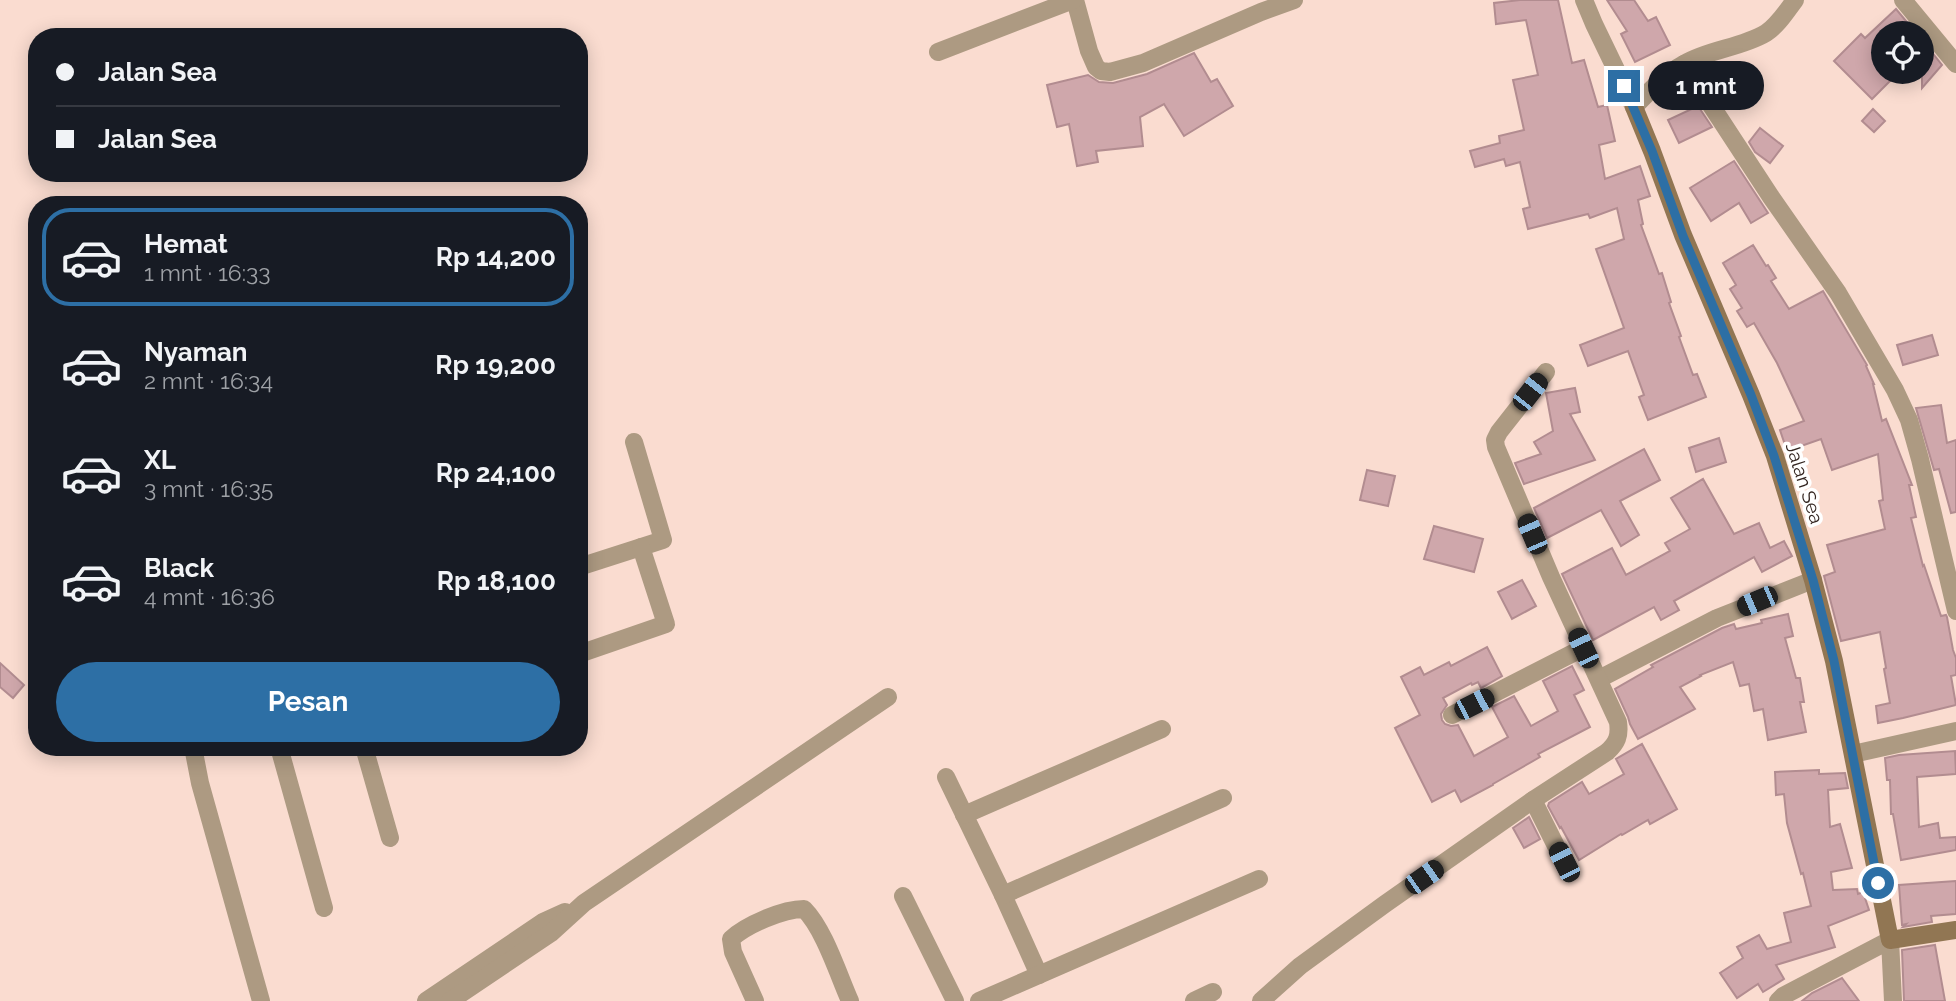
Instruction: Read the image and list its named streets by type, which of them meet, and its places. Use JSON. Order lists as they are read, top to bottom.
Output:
{
  "streets": {
    "street": ["Jalan Sea"]
  },
  "page": {
    "banner": ["Jalan Sea", "Jalan Sea"],
    "bubble": "1 mnt",
    "list": [
      {
        "name": "Hemat",
        "note": "1 mnt · 16:33",
        "value": "Rp 14,200"
      },
      {
        "name": "Nyaman",
        "note": "2 mnt · 16:34",
        "value": "Rp 19,200"
      },
      {
        "name": "XL",
        "note": "3 mnt · 16:35",
        "value": "Rp 24,100"
      },
      {
        "name": "Black",
        "note": "4 mnt · 16:36",
        "value": "Rp 18,100"
      }
    ],
    "buttons": "Pesan"
  }
}
